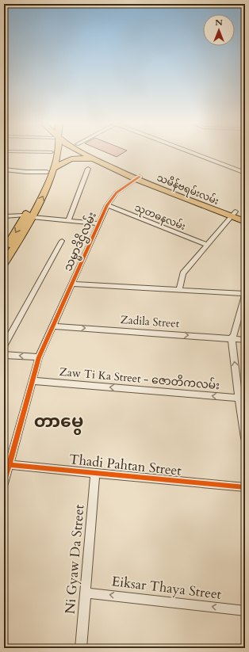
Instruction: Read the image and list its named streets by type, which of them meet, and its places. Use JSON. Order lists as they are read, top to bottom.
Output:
{
  "streets": {
    "street": [
      "သုတဓနလမ်း",
      "သမ္မာဒိဌိလမ်း",
      "Zadila Street",
      "Zaw Ti Ka Street - ဇောတိကလမ်း",
      "Thadi Pahtan Street",
      "Ni Gyaw Da Street",
      "Eiksar Thaya Street"
    ]
  },
  "crossings": [
    ["သုတဓနလမ်း", "သမ္မာဒိဌိလမ်း"],
    ["သမ္မာဒိဌိလမ်း", "Zadila Street"],
    ["သမ္မာဒိဌိလမ်း", "Zaw Ti Ka Street - ဇောတိကလမ်း"],
    ["သမ္မာဒိဌိလမ်း", "Thadi Pahtan Street"],
    ["Thadi Pahtan Street", "Ni Gyaw Da Street"],
    ["Ni Gyaw Da Street", "Eiksar Thaya Street"]
  ],
  "one_way": ["Zaw Ti Ka Street - ဇောတိကလမ်း", "Eiksar Thaya Street"],
  "districts": ["တာမွေ"],
  "north": "top"
}
